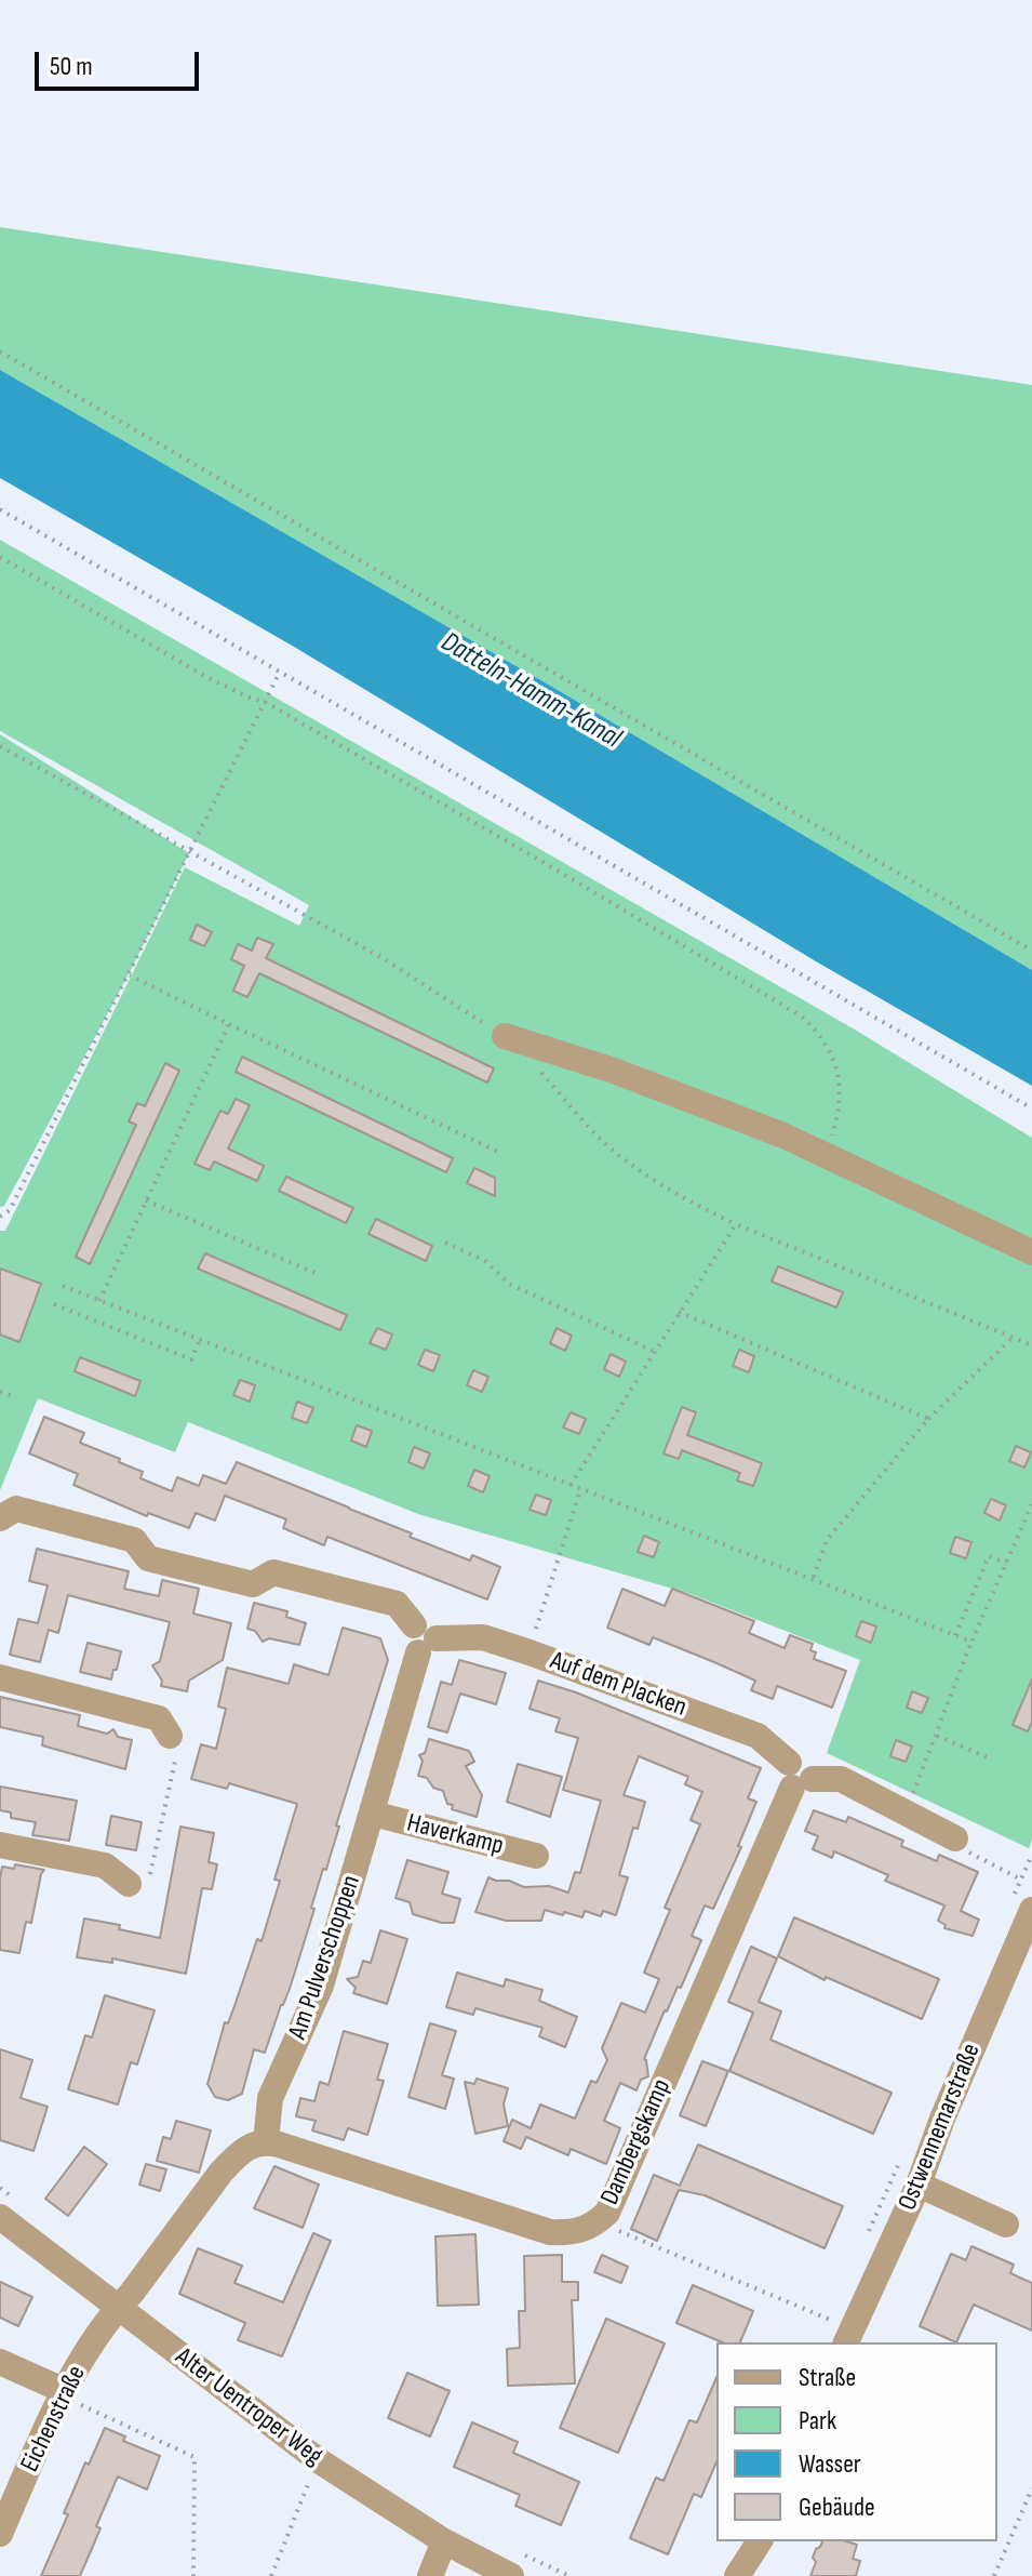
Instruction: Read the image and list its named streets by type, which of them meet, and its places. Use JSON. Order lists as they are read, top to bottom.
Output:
{
  "streets": {
    "street": [
      "Auf dem Placken",
      "Haverkamp",
      "Am Pulverschoppen",
      "Ostwennemarstraße",
      "Dambergskamp",
      "Alter Uentroper Weg",
      "Eichenstraße"
    ]
  },
  "crossings": [
    ["Auf dem Placken", "Am Pulverschoppen"],
    ["Auf dem Placken", "Dambergskamp"],
    ["Haverkamp", "Am Pulverschoppen"],
    ["Am Pulverschoppen", "Dambergskamp"],
    ["Alter Uentroper Weg", "Eichenstraße"]
  ],
  "water": ["Datteln-Hamm-Kanal"],
  "legend": [
    "Straße",
    "Park",
    "Wasser",
    "Gebäude"
  ],
  "scale_bar": "50 m"
}
